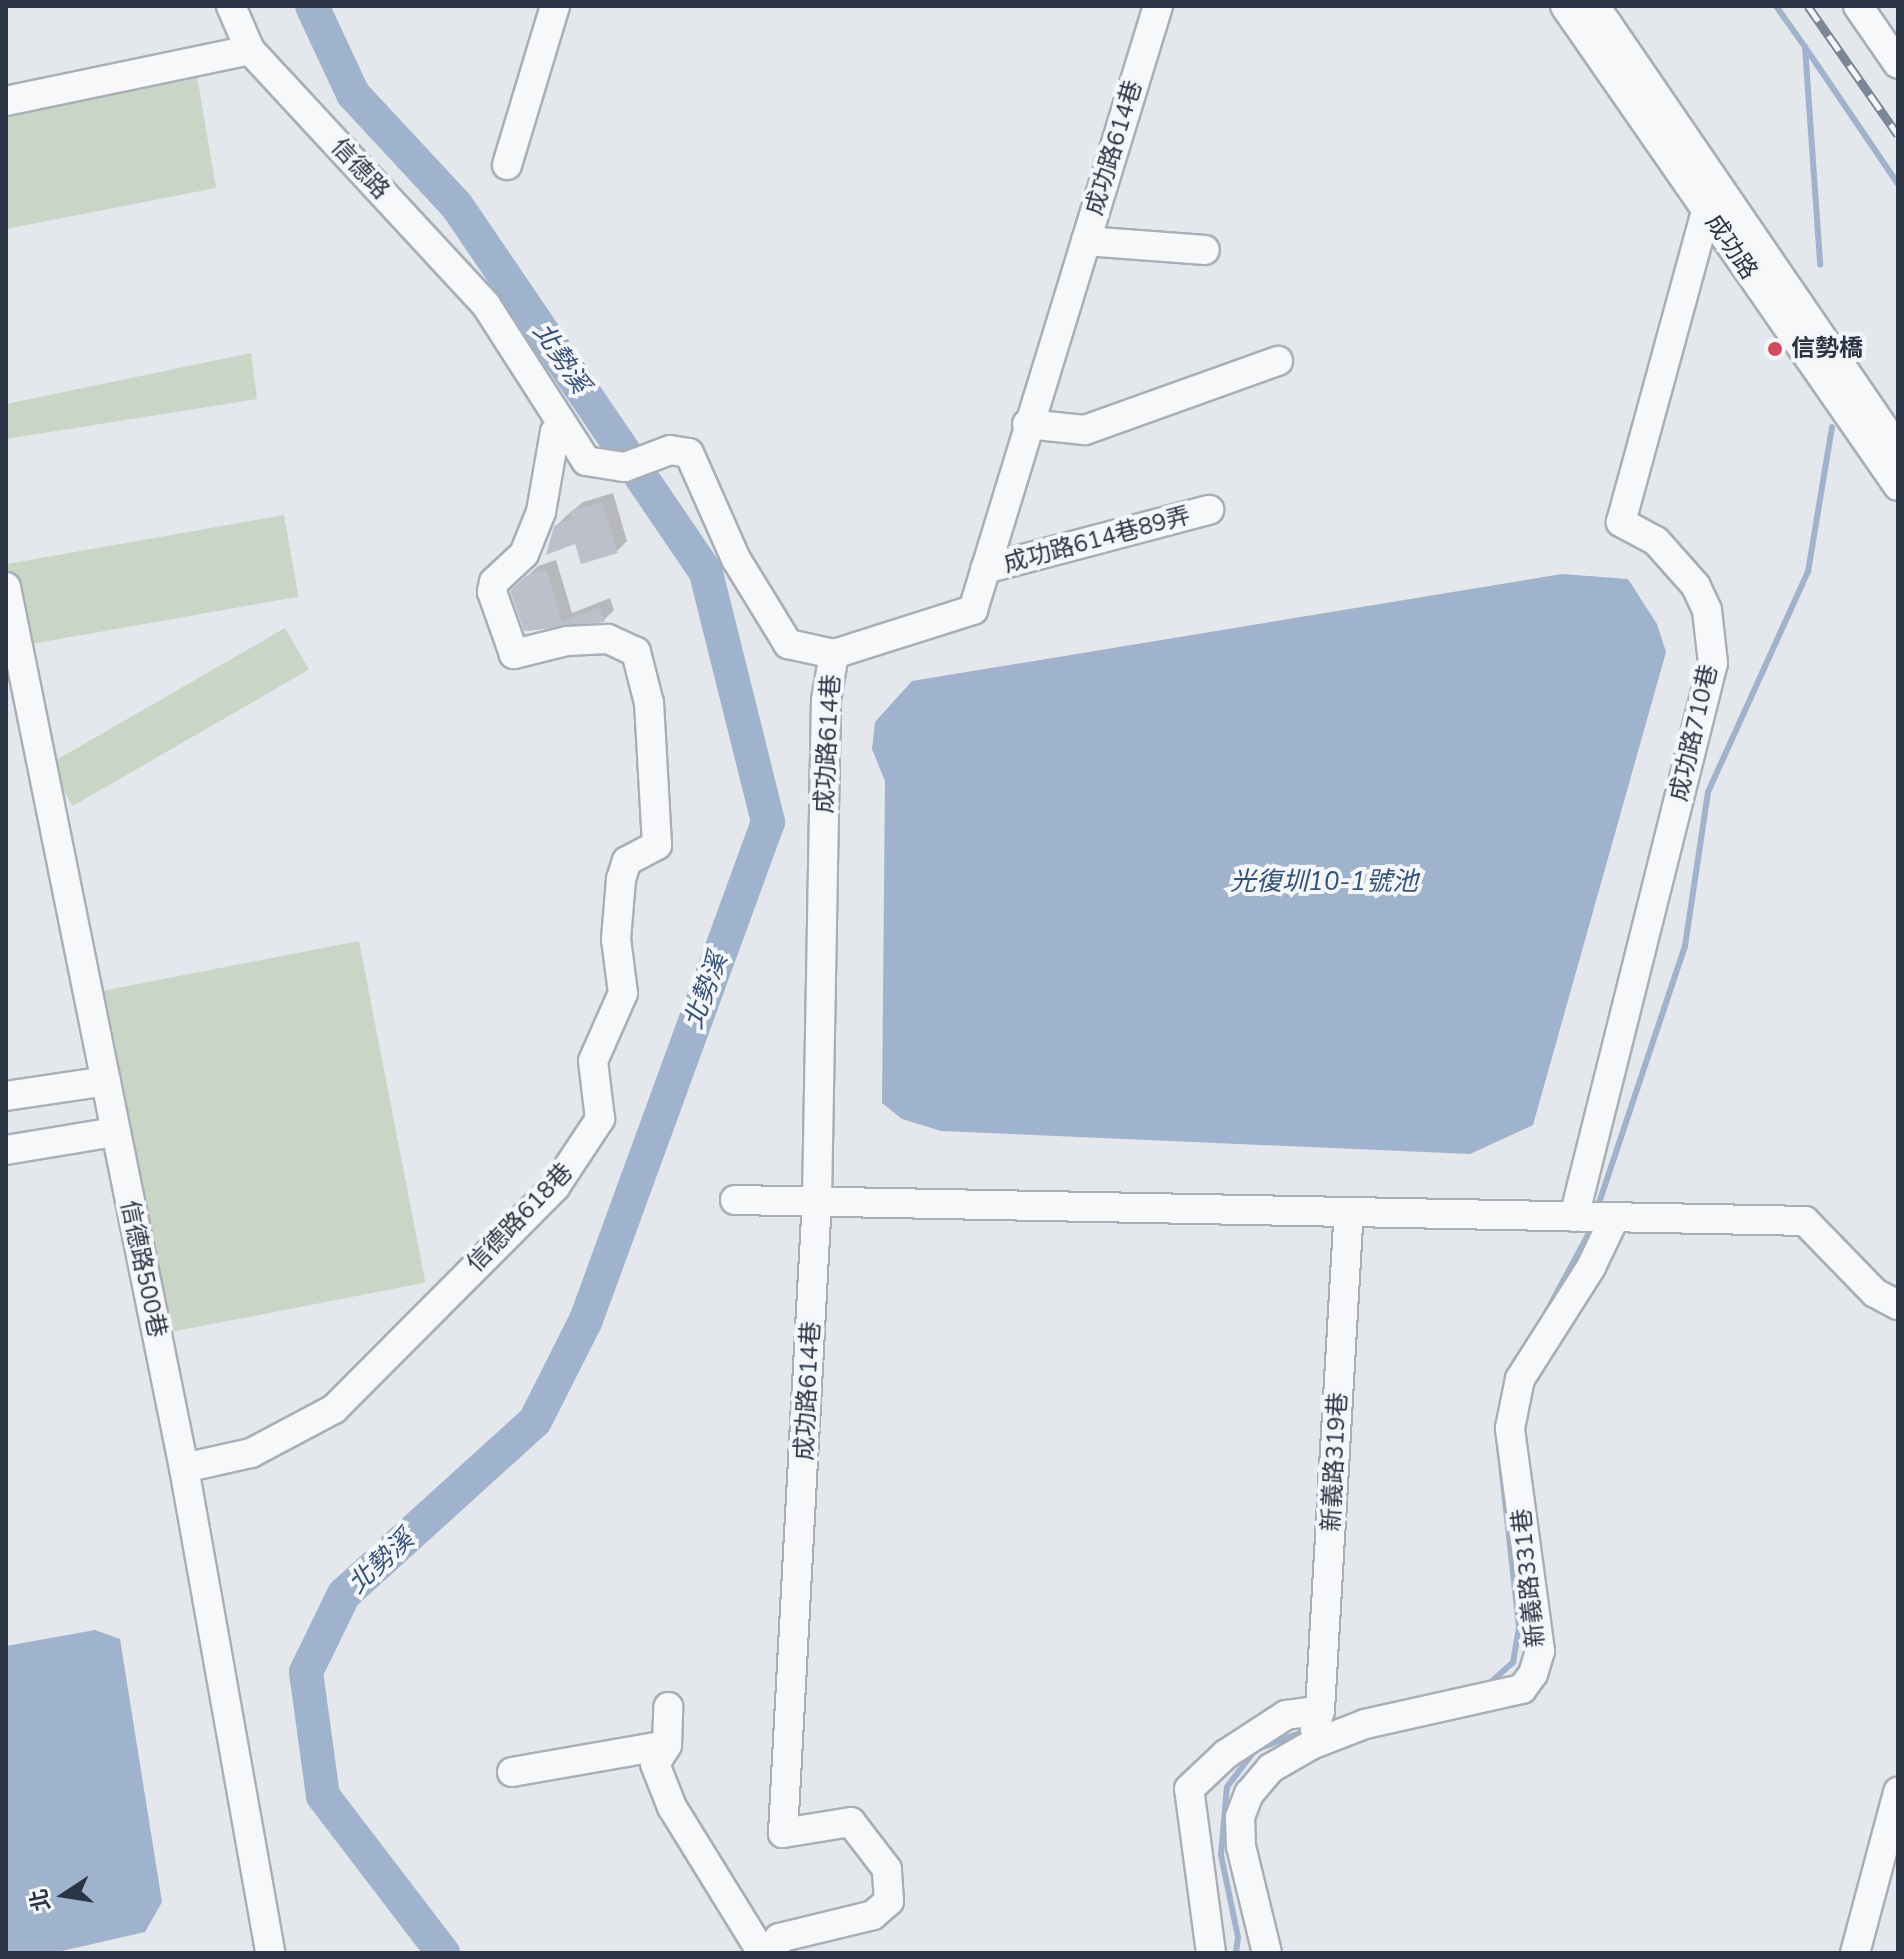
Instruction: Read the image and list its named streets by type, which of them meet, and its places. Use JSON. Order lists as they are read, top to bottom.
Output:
{
  "streets": {
    "street": [
      "成功路614巷",
      "信德路",
      "成功路",
      "成功路614巷89弄",
      "成功路710巷",
      "信德路618巷",
      "信德路500巷",
      "新義路319巷",
      "新義路331巷"
    ]
  },
  "crossings": [
    ["成功路614巷", "信德路"],
    ["成功路614巷", "成功路614巷89弄"],
    ["信德路", "信德路618巷"],
    ["成功路", "成功路710巷"],
    ["信德路618巷", "信德路500巷"],
    ["新義路319巷", "新義路331巷"]
  ],
  "water": ["北勢溪", "光復圳10-1號池"],
  "places": ["信勢橋"],
  "north": "left"
}
